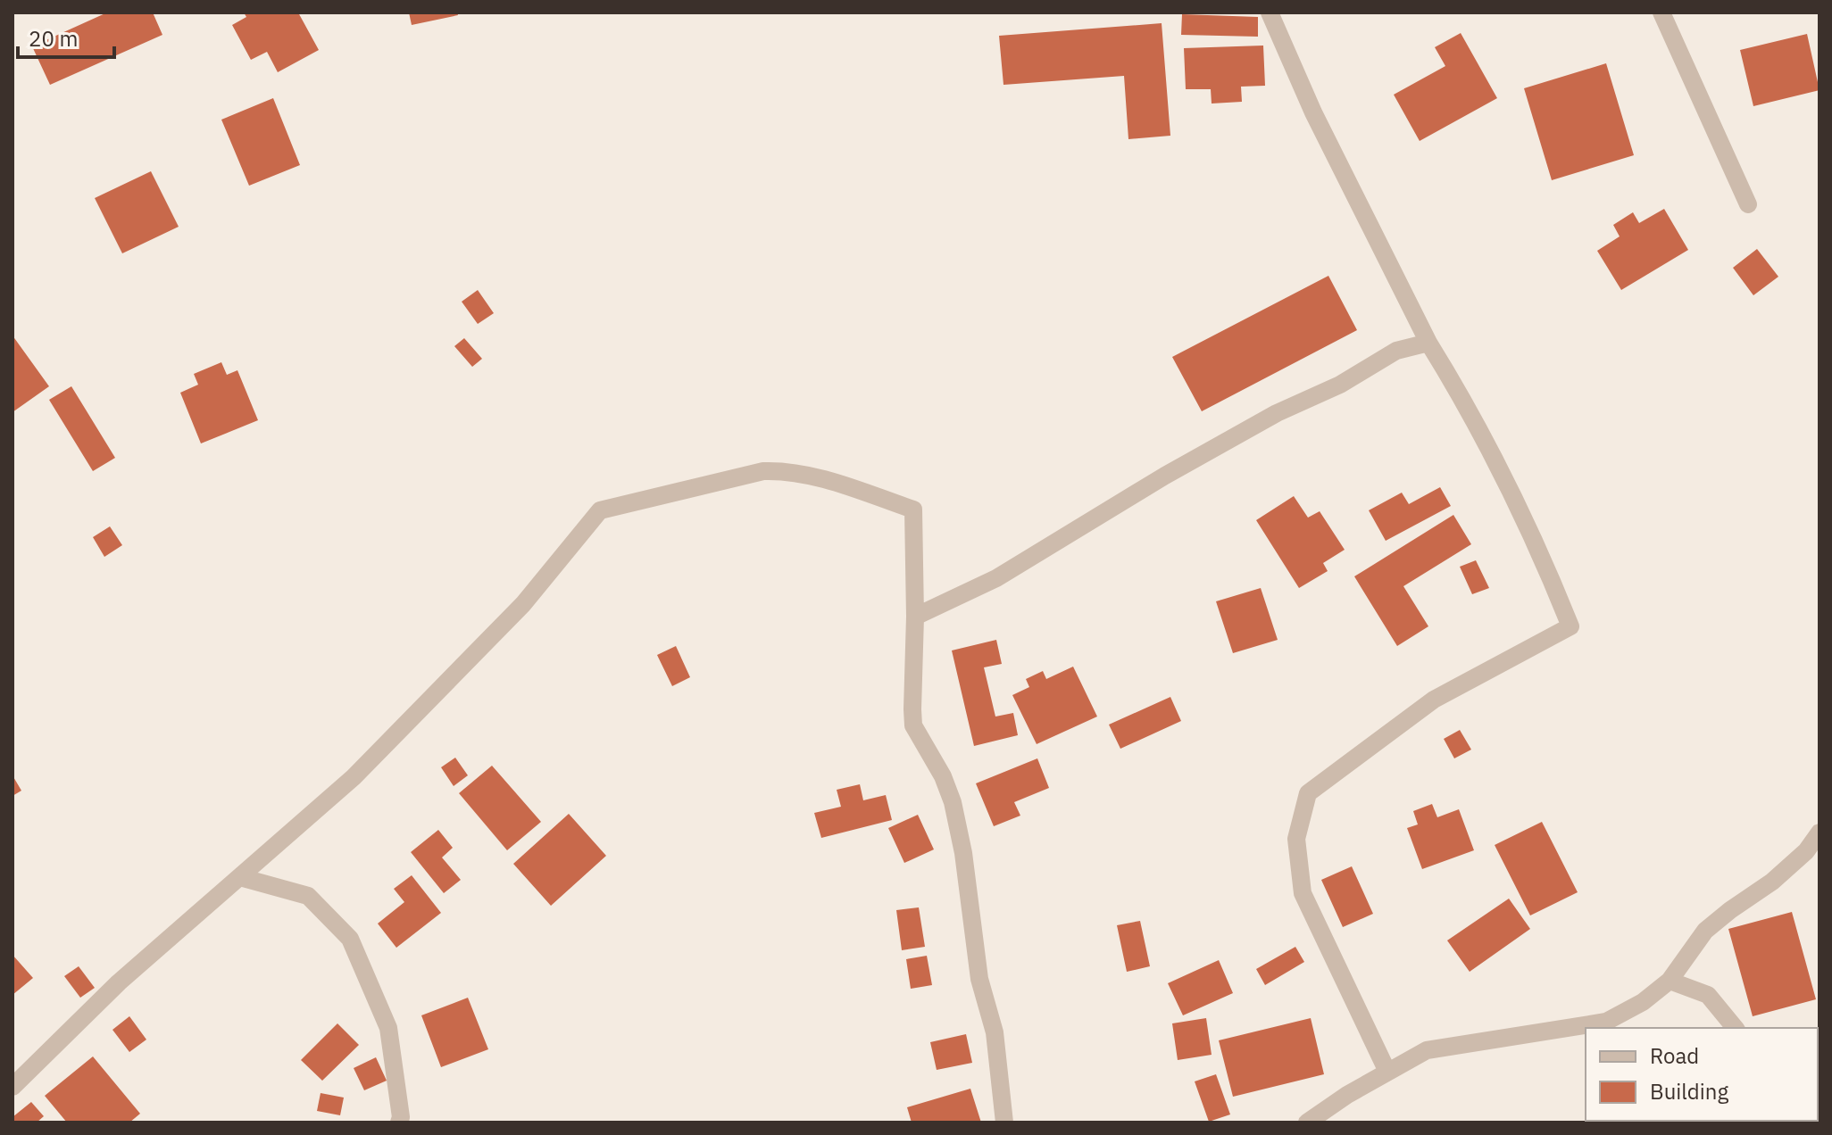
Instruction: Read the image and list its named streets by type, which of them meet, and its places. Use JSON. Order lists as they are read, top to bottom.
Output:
{
  "legend": ["Road", "Building"],
  "scale_bar": "20 m"
}
